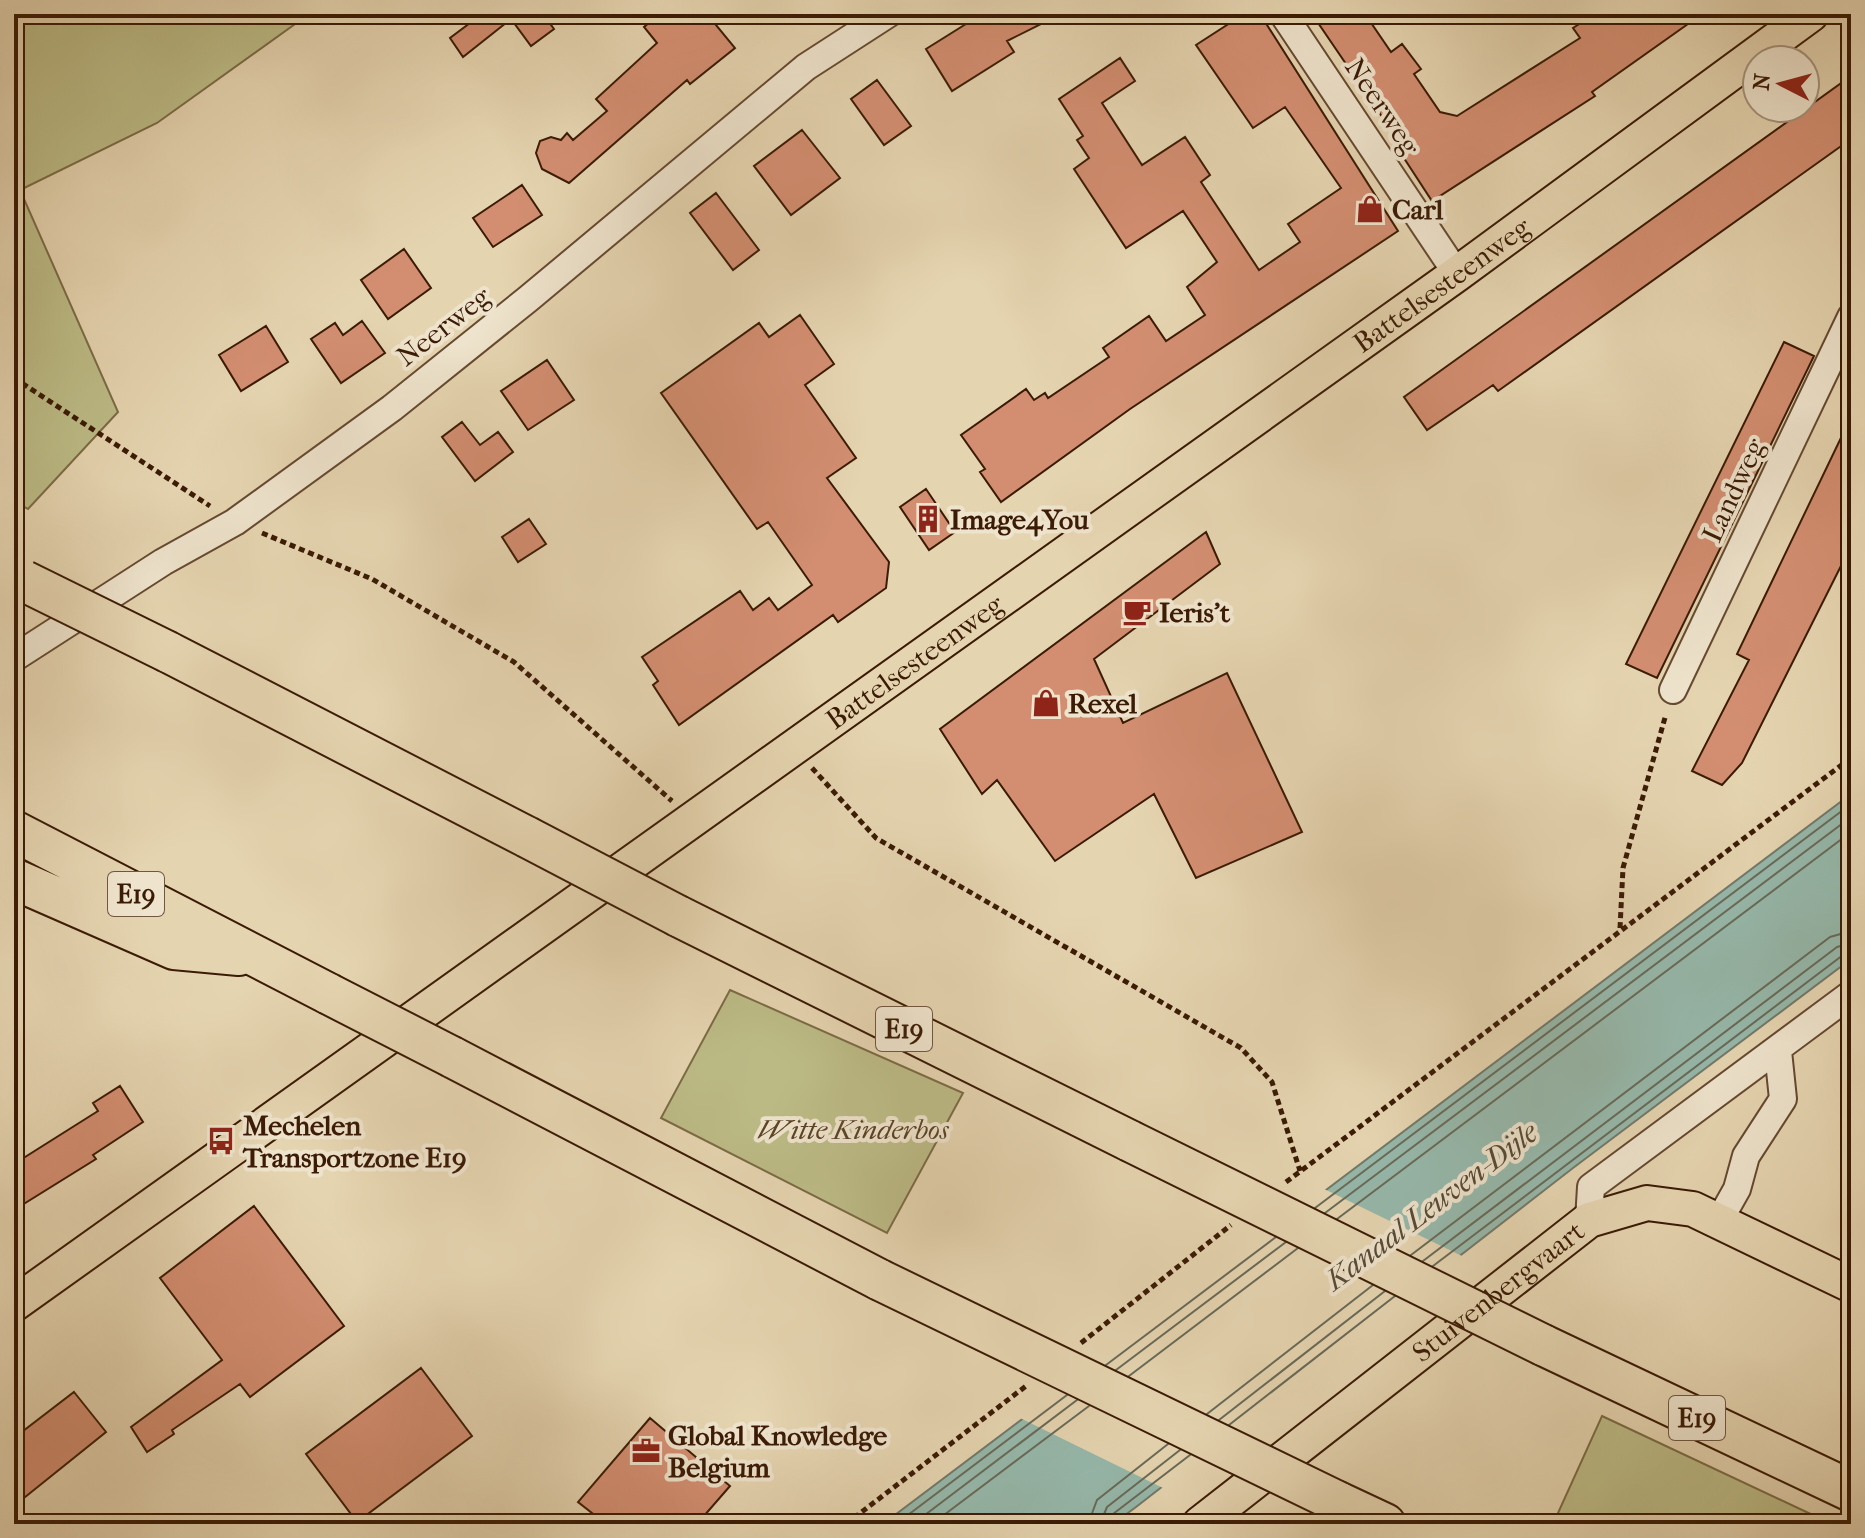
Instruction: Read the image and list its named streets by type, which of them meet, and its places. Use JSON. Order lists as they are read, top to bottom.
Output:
{
  "streets": {
    "highway": ["E19"],
    "main road": ["Battelsesteenweg", "Stuivenbergvaart"],
    "street": ["Neerweg", "Landweg"]
  },
  "crossings": [
    ["Neerweg", "Battelsesteenweg"]
  ],
  "water": ["Kanaal Leuven-Dijle"],
  "parks": ["Witte Kinderbos"],
  "places": {
    "shop": ["Carl", "Rexel"],
    "building": ["Image4You"],
    "cafe": ["Ieris't"],
    "bus stop": ["Mechelen Transportzone E19"],
    "office": ["Global Knowledge Belgium"]
  },
  "north": "left"
}
